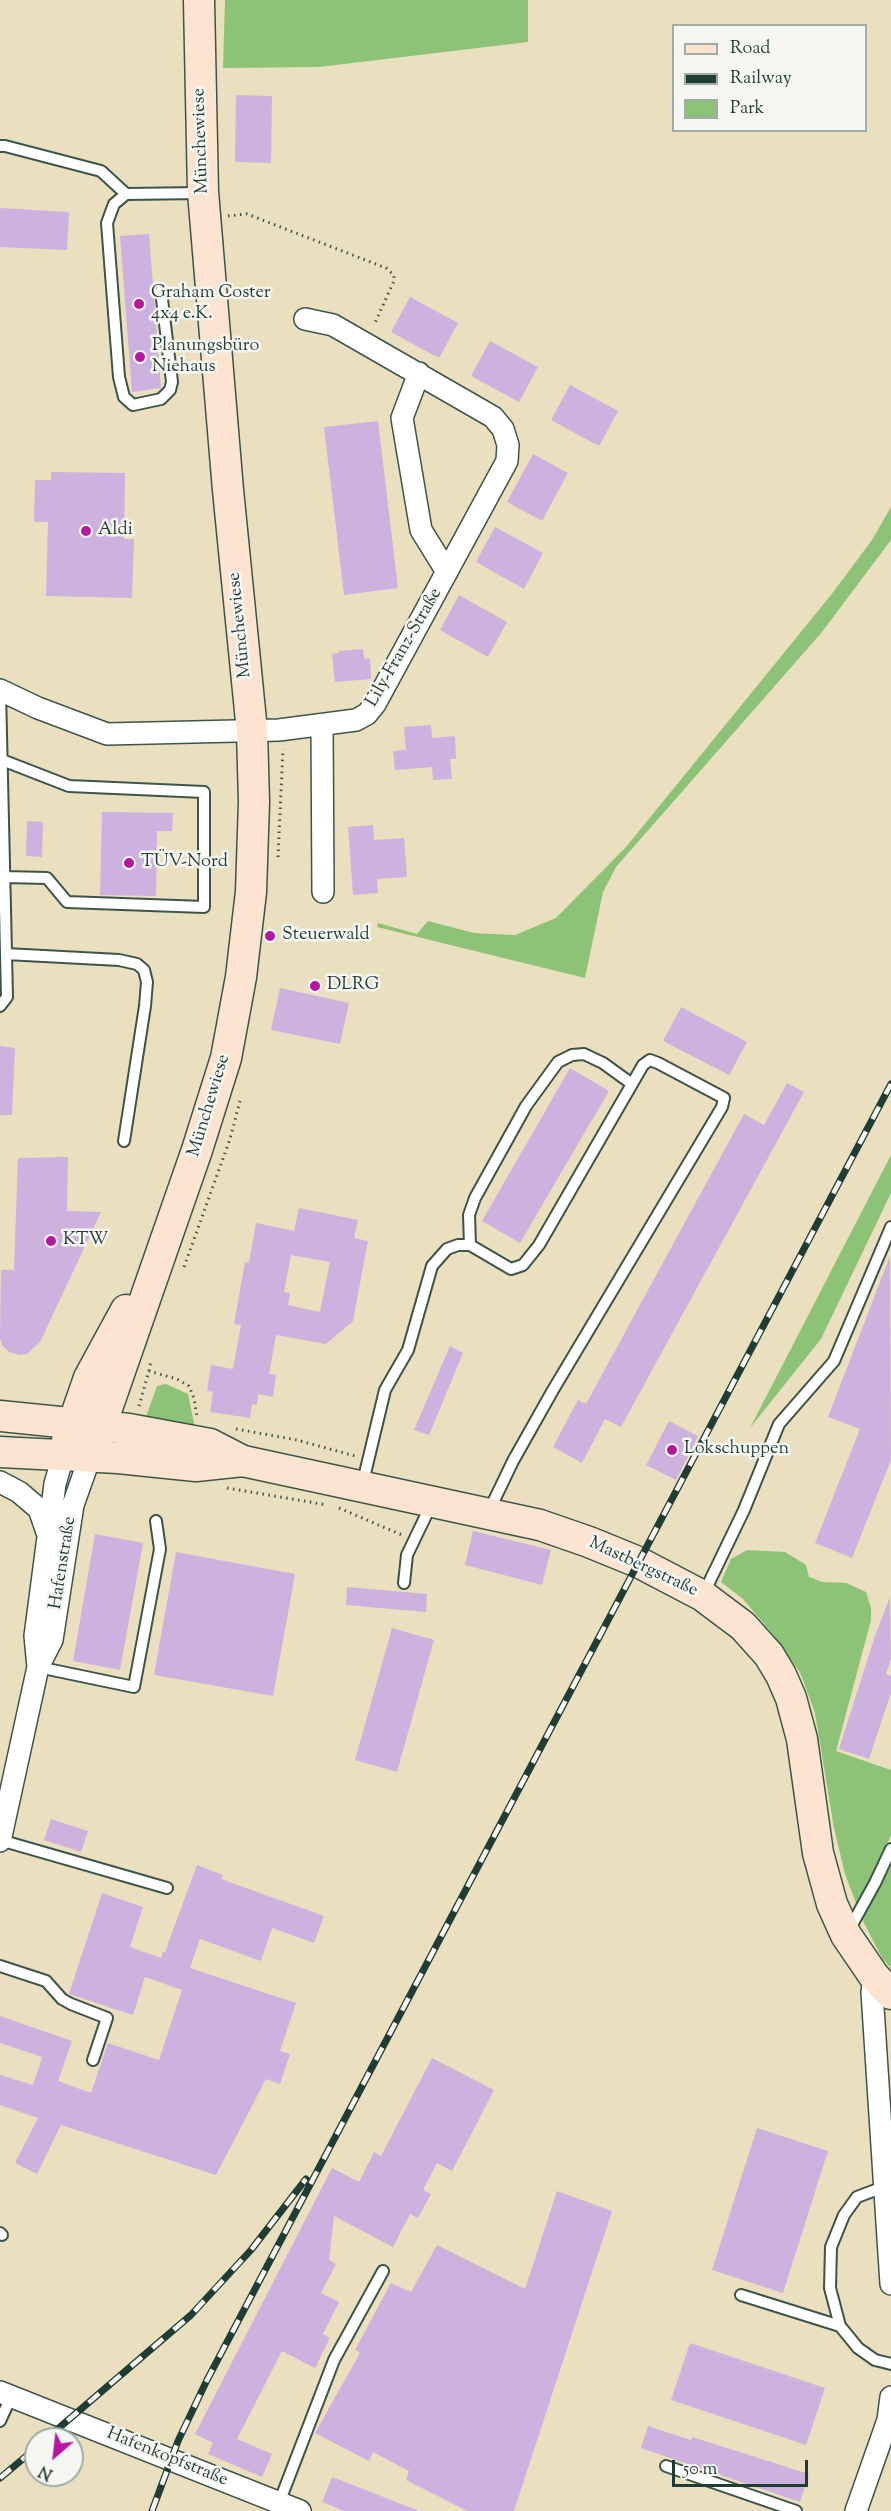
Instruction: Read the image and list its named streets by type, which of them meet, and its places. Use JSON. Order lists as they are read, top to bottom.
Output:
{
  "streets": {
    "main road": ["Münchewiese", "Mastbergstraße"],
    "street": ["Lily-Franz-Straße", "Hafenstraße", "Hafenkopfstraße"]
  },
  "crossings": [
    ["Münchewiese", "Lily-Franz-Straße"],
    ["Münchewiese", "Mastbergstraße"],
    ["Hafenstraße", "Mastbergstraße"]
  ],
  "places": [
    "Graham Coster 4x4 e.K.",
    "Planungsbüro Niehaus",
    "Aldi",
    "TÜV-Nord",
    "Steuerwald",
    "DLRG",
    "KTW",
    "Lokschuppen"
  ],
  "legend": ["Road", "Railway", "Park"],
  "scale_bar": "50 m",
  "north": "bottom left"
}
